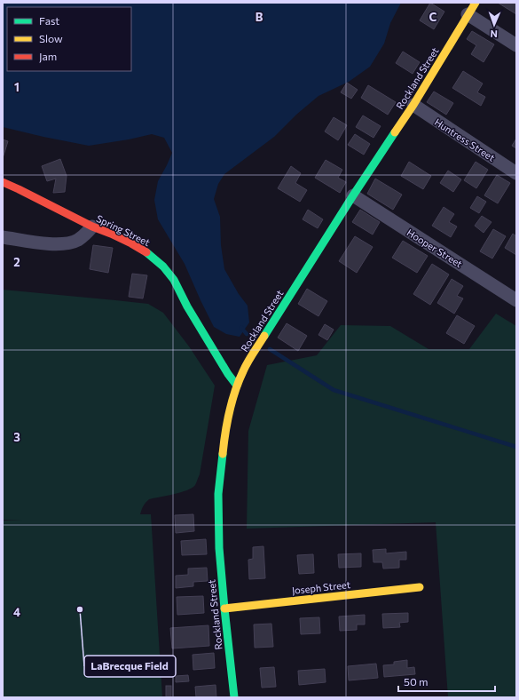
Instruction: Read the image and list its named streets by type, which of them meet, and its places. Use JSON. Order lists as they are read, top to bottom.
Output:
{
  "streets": {
    "street": [
      "Rockland Street",
      "Huntress Street",
      "Spring Street",
      "Hooper Street",
      "Joseph Street"
    ]
  },
  "crossings": [
    ["Rockland Street", "Huntress Street"],
    ["Rockland Street", "Spring Street"],
    ["Rockland Street", "Hooper Street"],
    ["Rockland Street", "Joseph Street"]
  ],
  "places": ["LaBrecque Field"],
  "legend": ["Fast", "Slow", "Jam"],
  "scale_bar": "50 m",
  "north": "bottom",
  "grid": {
    "columns": ["B", "C"],
    "rows": [
      "1",
      "2",
      "3",
      "4"
    ]
  }
}
